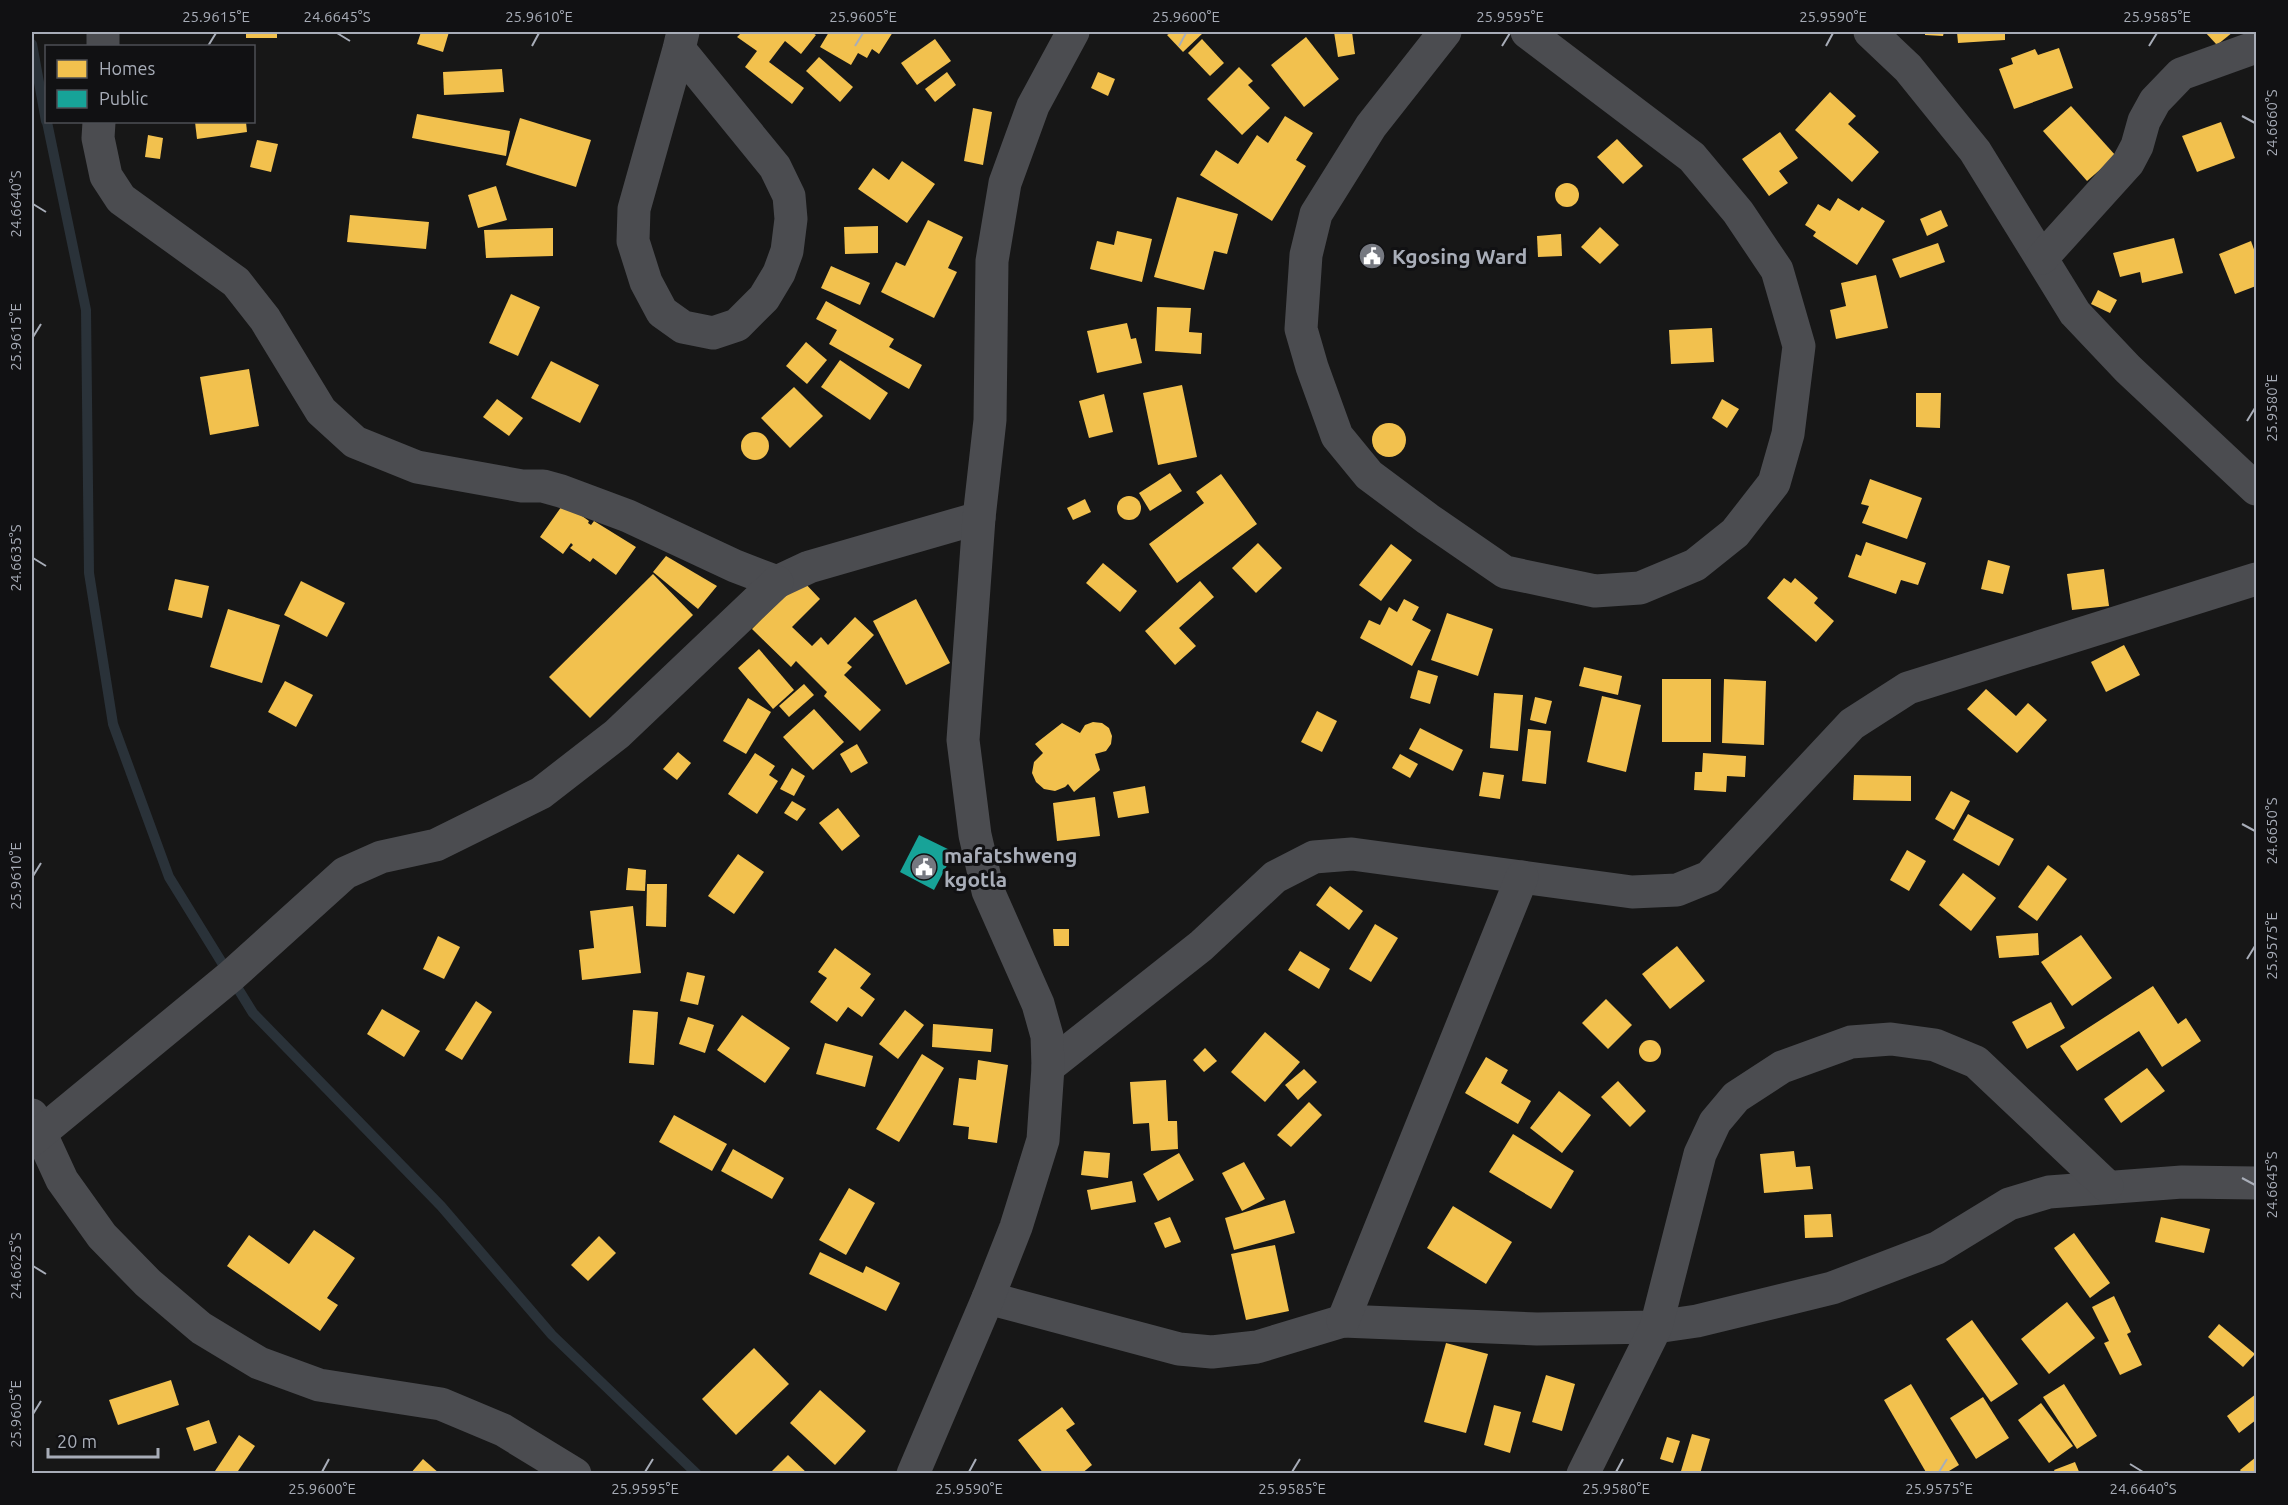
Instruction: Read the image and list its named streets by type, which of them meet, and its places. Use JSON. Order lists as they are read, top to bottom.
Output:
{
  "places": {
    "public building": ["Kgosing Ward", "mafatshweng kgotla"]
  },
  "legend": ["Homes", "Public"],
  "scale_bar": "20 m",
  "coordinates": [
    "25.9615°E",
    "24.6645°S",
    "25.9610°E",
    "25.9605°E",
    "25.9600°E",
    "25.9595°E",
    "25.9590°E",
    "25.9585°E",
    "24.6660°S",
    "24.6640°S",
    "25.9580°E",
    "24.6635°S",
    "24.6650°S",
    "25.9575°E",
    "24.6625°S"
  ]
}
